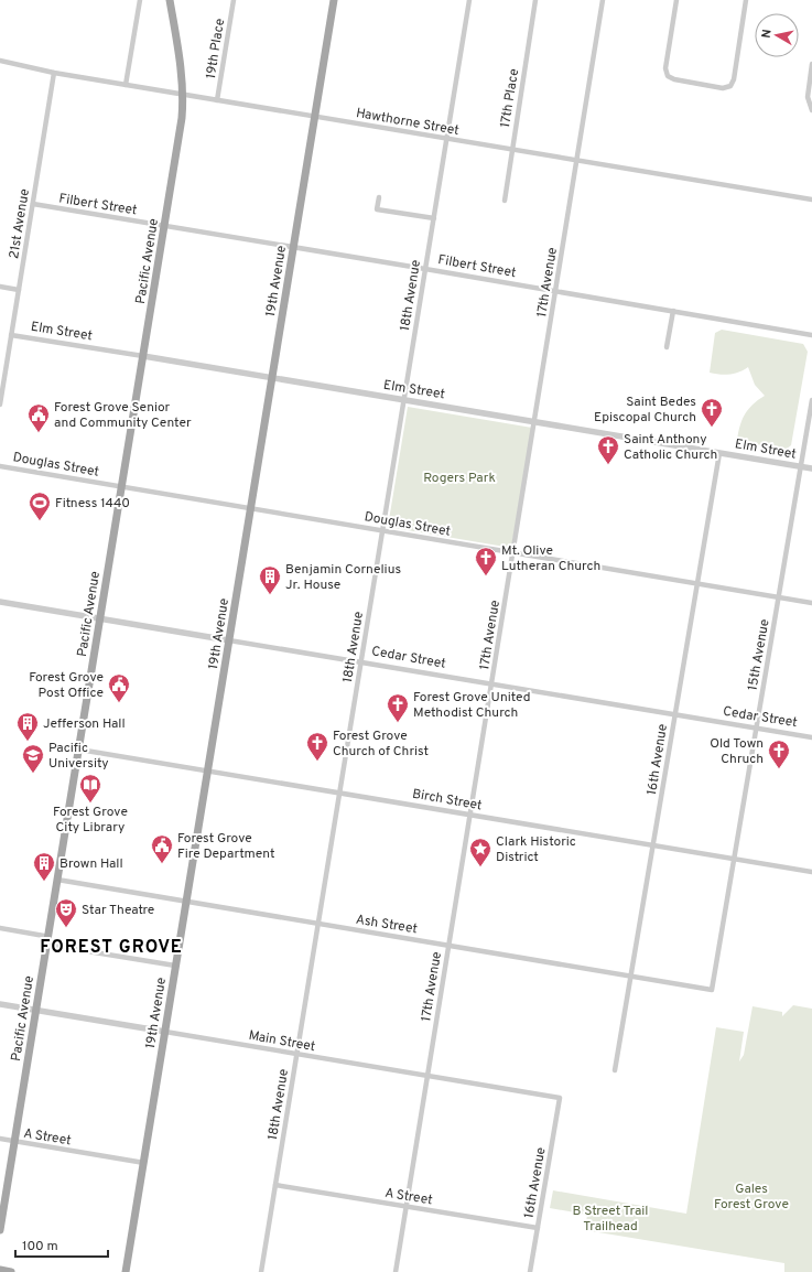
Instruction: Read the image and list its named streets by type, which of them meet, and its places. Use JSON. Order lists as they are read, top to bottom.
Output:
{
  "streets": {
    "main road": ["Pacific Avenue", "19th Avenue"],
    "street": [
      "19th Place",
      "17th Place",
      "Hawthorne Street",
      "Filbert Street",
      "21st Avenue",
      "17th Avenue",
      "18th Avenue",
      "Elm Street",
      "Douglas Street",
      "15th Avenue",
      "Cedar Street",
      "16th Avenue",
      "Birch Street",
      "Ash Street",
      "Main Street",
      "A Street"
    ]
  },
  "crossings": [
    ["19th Place", "Hawthorne Street"],
    ["17th Place", "Hawthorne Street"],
    ["Hawthorne Street", "21st Avenue"],
    ["Hawthorne Street", "Pacific Avenue"],
    ["Hawthorne Street", "19th Avenue"],
    ["Hawthorne Street", "17th Avenue"],
    ["Hawthorne Street", "18th Avenue"],
    ["Filbert Street", "21st Avenue"],
    ["Filbert Street", "Pacific Avenue"],
    ["Filbert Street", "19th Avenue"],
    ["Filbert Street", "17th Avenue"],
    ["Filbert Street", "18th Avenue"],
    ["21st Avenue", "Elm Street"],
    ["Pacific Avenue", "Elm Street"],
    ["Pacific Avenue", "Douglas Street"],
    ["Pacific Avenue", "Cedar Street"],
    ["Pacific Avenue", "Birch Street"],
    ["Pacific Avenue", "Ash Street"],
    ["Pacific Avenue", "Main Street"],
    ["Pacific Avenue", "A Street"],
    ["19th Avenue", "Elm Street"],
    ["19th Avenue", "Douglas Street"],
    ["19th Avenue", "Cedar Street"],
    ["19th Avenue", "Birch Street"],
    ["19th Avenue", "Ash Street"],
    ["19th Avenue", "Main Street"],
    ["19th Avenue", "A Street"],
    ["17th Avenue", "Elm Street"],
    ["17th Avenue", "Douglas Street"],
    ["17th Avenue", "Cedar Street"],
    ["17th Avenue", "Birch Street"],
    ["17th Avenue", "Ash Street"],
    ["17th Avenue", "Main Street"],
    ["17th Avenue", "A Street"],
    ["18th Avenue", "Elm Street"],
    ["18th Avenue", "Douglas Street"],
    ["18th Avenue", "Cedar Street"],
    ["18th Avenue", "Birch Street"],
    ["18th Avenue", "Ash Street"],
    ["18th Avenue", "Main Street"],
    ["18th Avenue", "A Street"],
    ["Elm Street", "15th Avenue"],
    ["Elm Street", "16th Avenue"],
    ["Douglas Street", "15th Avenue"],
    ["Douglas Street", "16th Avenue"],
    ["15th Avenue", "Cedar Street"],
    ["15th Avenue", "Birch Street"],
    ["15th Avenue", "Ash Street"],
    ["Cedar Street", "16th Avenue"],
    ["16th Avenue", "Birch Street"],
    ["16th Avenue", "Ash Street"],
    ["16th Avenue", "Main Street"],
    ["16th Avenue", "A Street"]
  ],
  "districts": ["FOREST GROVE"],
  "parks": ["Rogers Park", "Gales Forest Grove", "B Street Trail Trailhead"],
  "places": {
    "church": [
      "Saint Bedes Episcopal Church",
      "Saint Anthony Catholic Church",
      "Mt. Olive Lutheran Church",
      "Forest Grove United Methodist Church",
      "Forest Grove Church of Christ",
      "Old Town Chruch"
    ],
    "public building": ["Forest Grove Senior and Community Center", "Forest Grove Post Office", "Forest Grove Fire Department"],
    "sports": ["Fitness 1440"],
    "building": ["Benjamin Cornelius Jr. House", "Jefferson Hall", "Brown Hall"],
    "school or university": ["Pacific University"],
    "library": ["Forest Grove City Library"],
    "place": ["Clark Historic District"],
    "theatre": ["Star Theatre"]
  },
  "scale_bar": "100 m",
  "north": "left"
}
